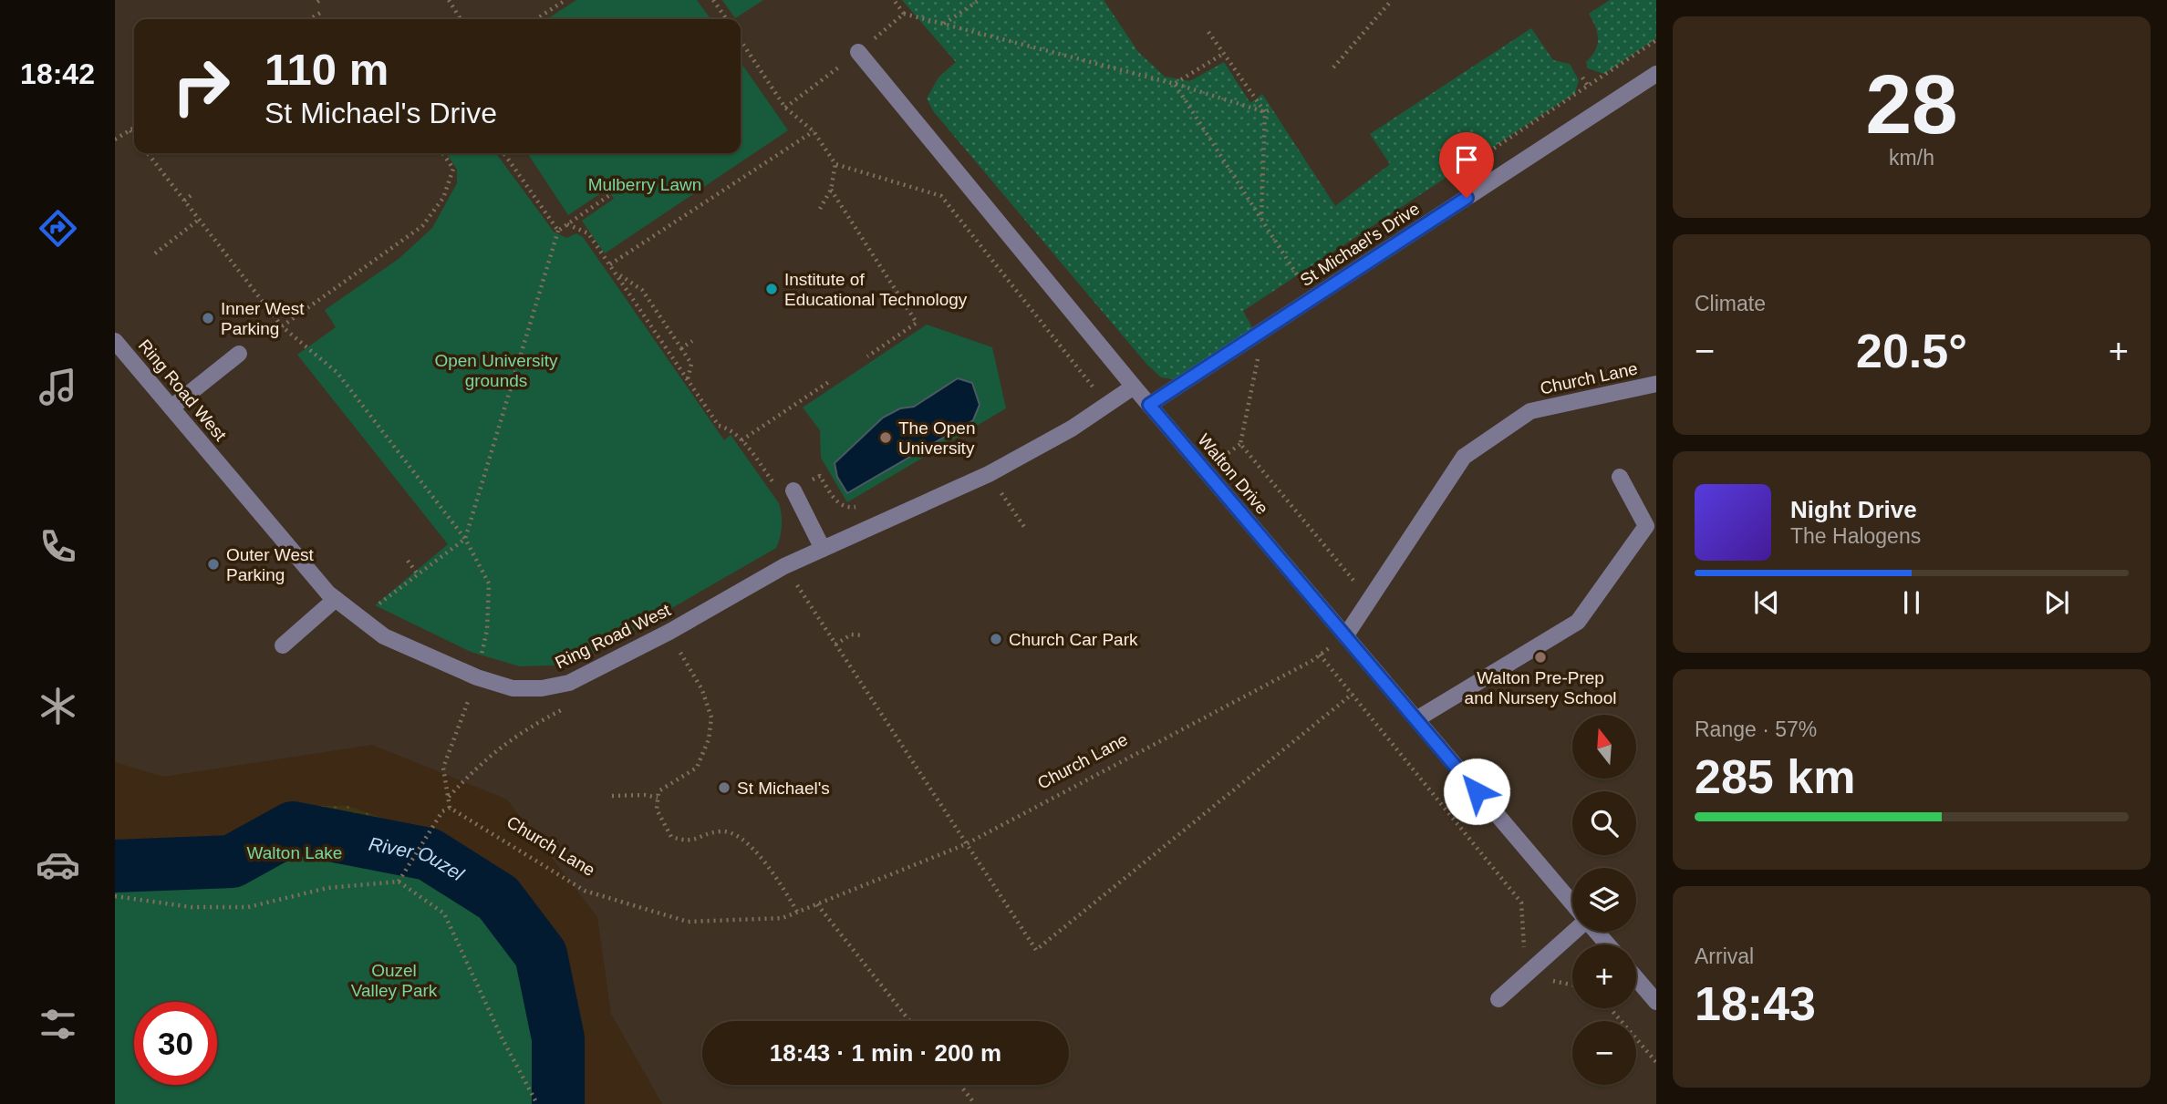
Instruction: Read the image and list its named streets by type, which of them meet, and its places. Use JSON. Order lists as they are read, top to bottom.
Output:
{
  "streets": {
    "street": [
      "St Michael's Drive",
      "Church Lane",
      "Ring Road West",
      "Walton Drive"
    ]
  },
  "crossings": [
    ["St Michael's Drive", "Walton Drive"],
    ["Church Lane", "Walton Drive"],
    ["Ring Road West", "Walton Drive"]
  ],
  "water": ["River Ouzel"],
  "parks": [
    "Mulberry Lawn",
    "Open University grounds",
    "Walton Lake",
    "Ouzel Valley Park"
  ],
  "places": [
    "Institute of Educational Technology",
    "Inner West Parking",
    "The Open University",
    "Outer West Parking",
    "Church Car Park",
    "Walton Pre-Prep and Nursery School",
    "St Michael's"
  ],
  "north": "top",
  "page": {
    "tabs": "18:42",
    "tile": [
      ["28", "km/h"],
      "Climate",
      ["Range · 57%", "285 km"],
      ["Arrival", "18:43"]
    ],
    "turn": ["110 m", "St Michael's Drive"],
    "heat": ["−", "20.5°", "+"],
    "song": ["Night Drive", "The Halogens"],
    "map_buttons": ["+", "−"],
    "limit": "30",
    "trip": "18:43 · 1 min · 200 m"
  }
}
